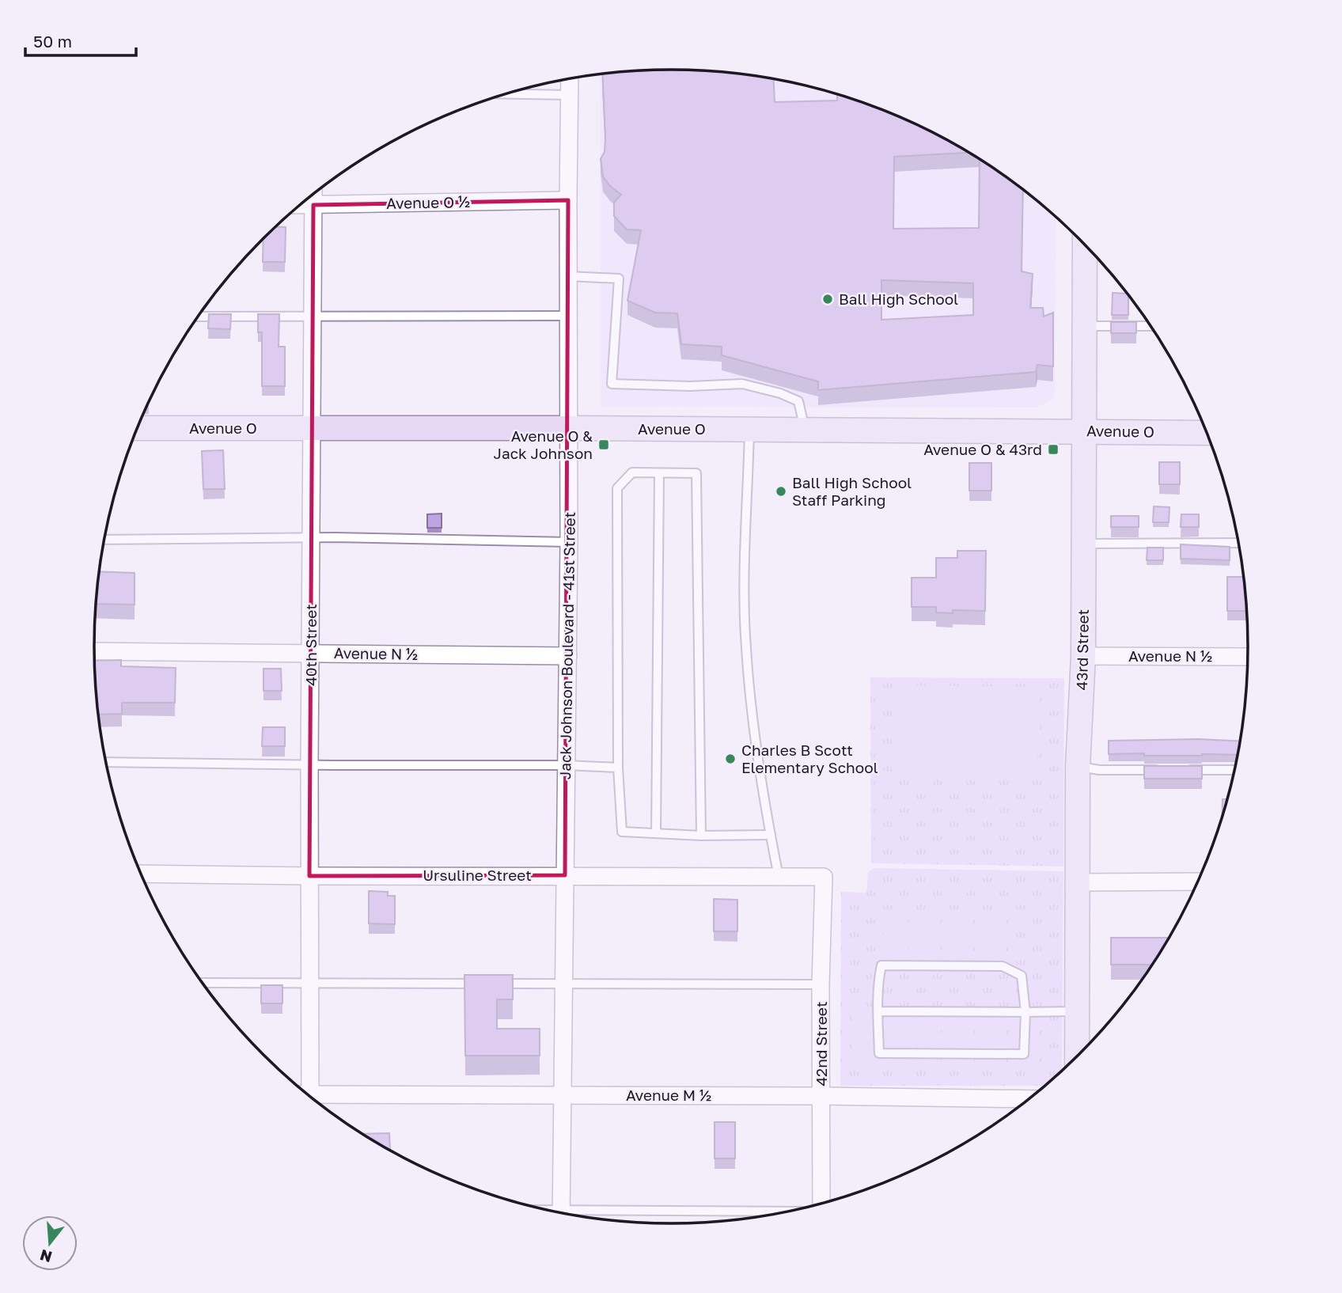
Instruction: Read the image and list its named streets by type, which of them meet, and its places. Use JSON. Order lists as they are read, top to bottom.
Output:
{
  "streets": {
    "main road": ["Avenue O", "43rd Street"],
    "street": [
      "Avenue O ½",
      "40th Street",
      "Jack Johnson Boulevard - 41st Street",
      "Avenue N ½",
      "Ursuline Street",
      "42nd Street",
      "Avenue M ½"
    ]
  },
  "crossings": [
    ["Avenue O ½", "40th Street"],
    ["Avenue O ½", "Jack Johnson Boulevard - 41st Street"],
    ["Avenue O", "40th Street"],
    ["Avenue O", "Jack Johnson Boulevard - 41st Street"],
    ["Avenue O", "43rd Street"],
    ["40th Street", "Avenue N ½"],
    ["40th Street", "Ursuline Street"],
    ["Jack Johnson Boulevard - 41st Street", "Avenue N ½"],
    ["Jack Johnson Boulevard - 41st Street", "Ursuline Street"],
    ["Jack Johnson Boulevard - 41st Street", "Avenue M ½"],
    ["43rd Street", "Avenue N ½"],
    ["Ursuline Street", "42nd Street"],
    ["42nd Street", "Avenue M ½"]
  ],
  "places": {
    "other": ["Ball High School", "Ball High School Staff Parking", "Charles B Scott Elementary School"],
    "transit": ["Avenue O & Jack Johnson", "Avenue O & 43rd"]
  },
  "scale_bar": "50 m",
  "north": "bottom"
}
